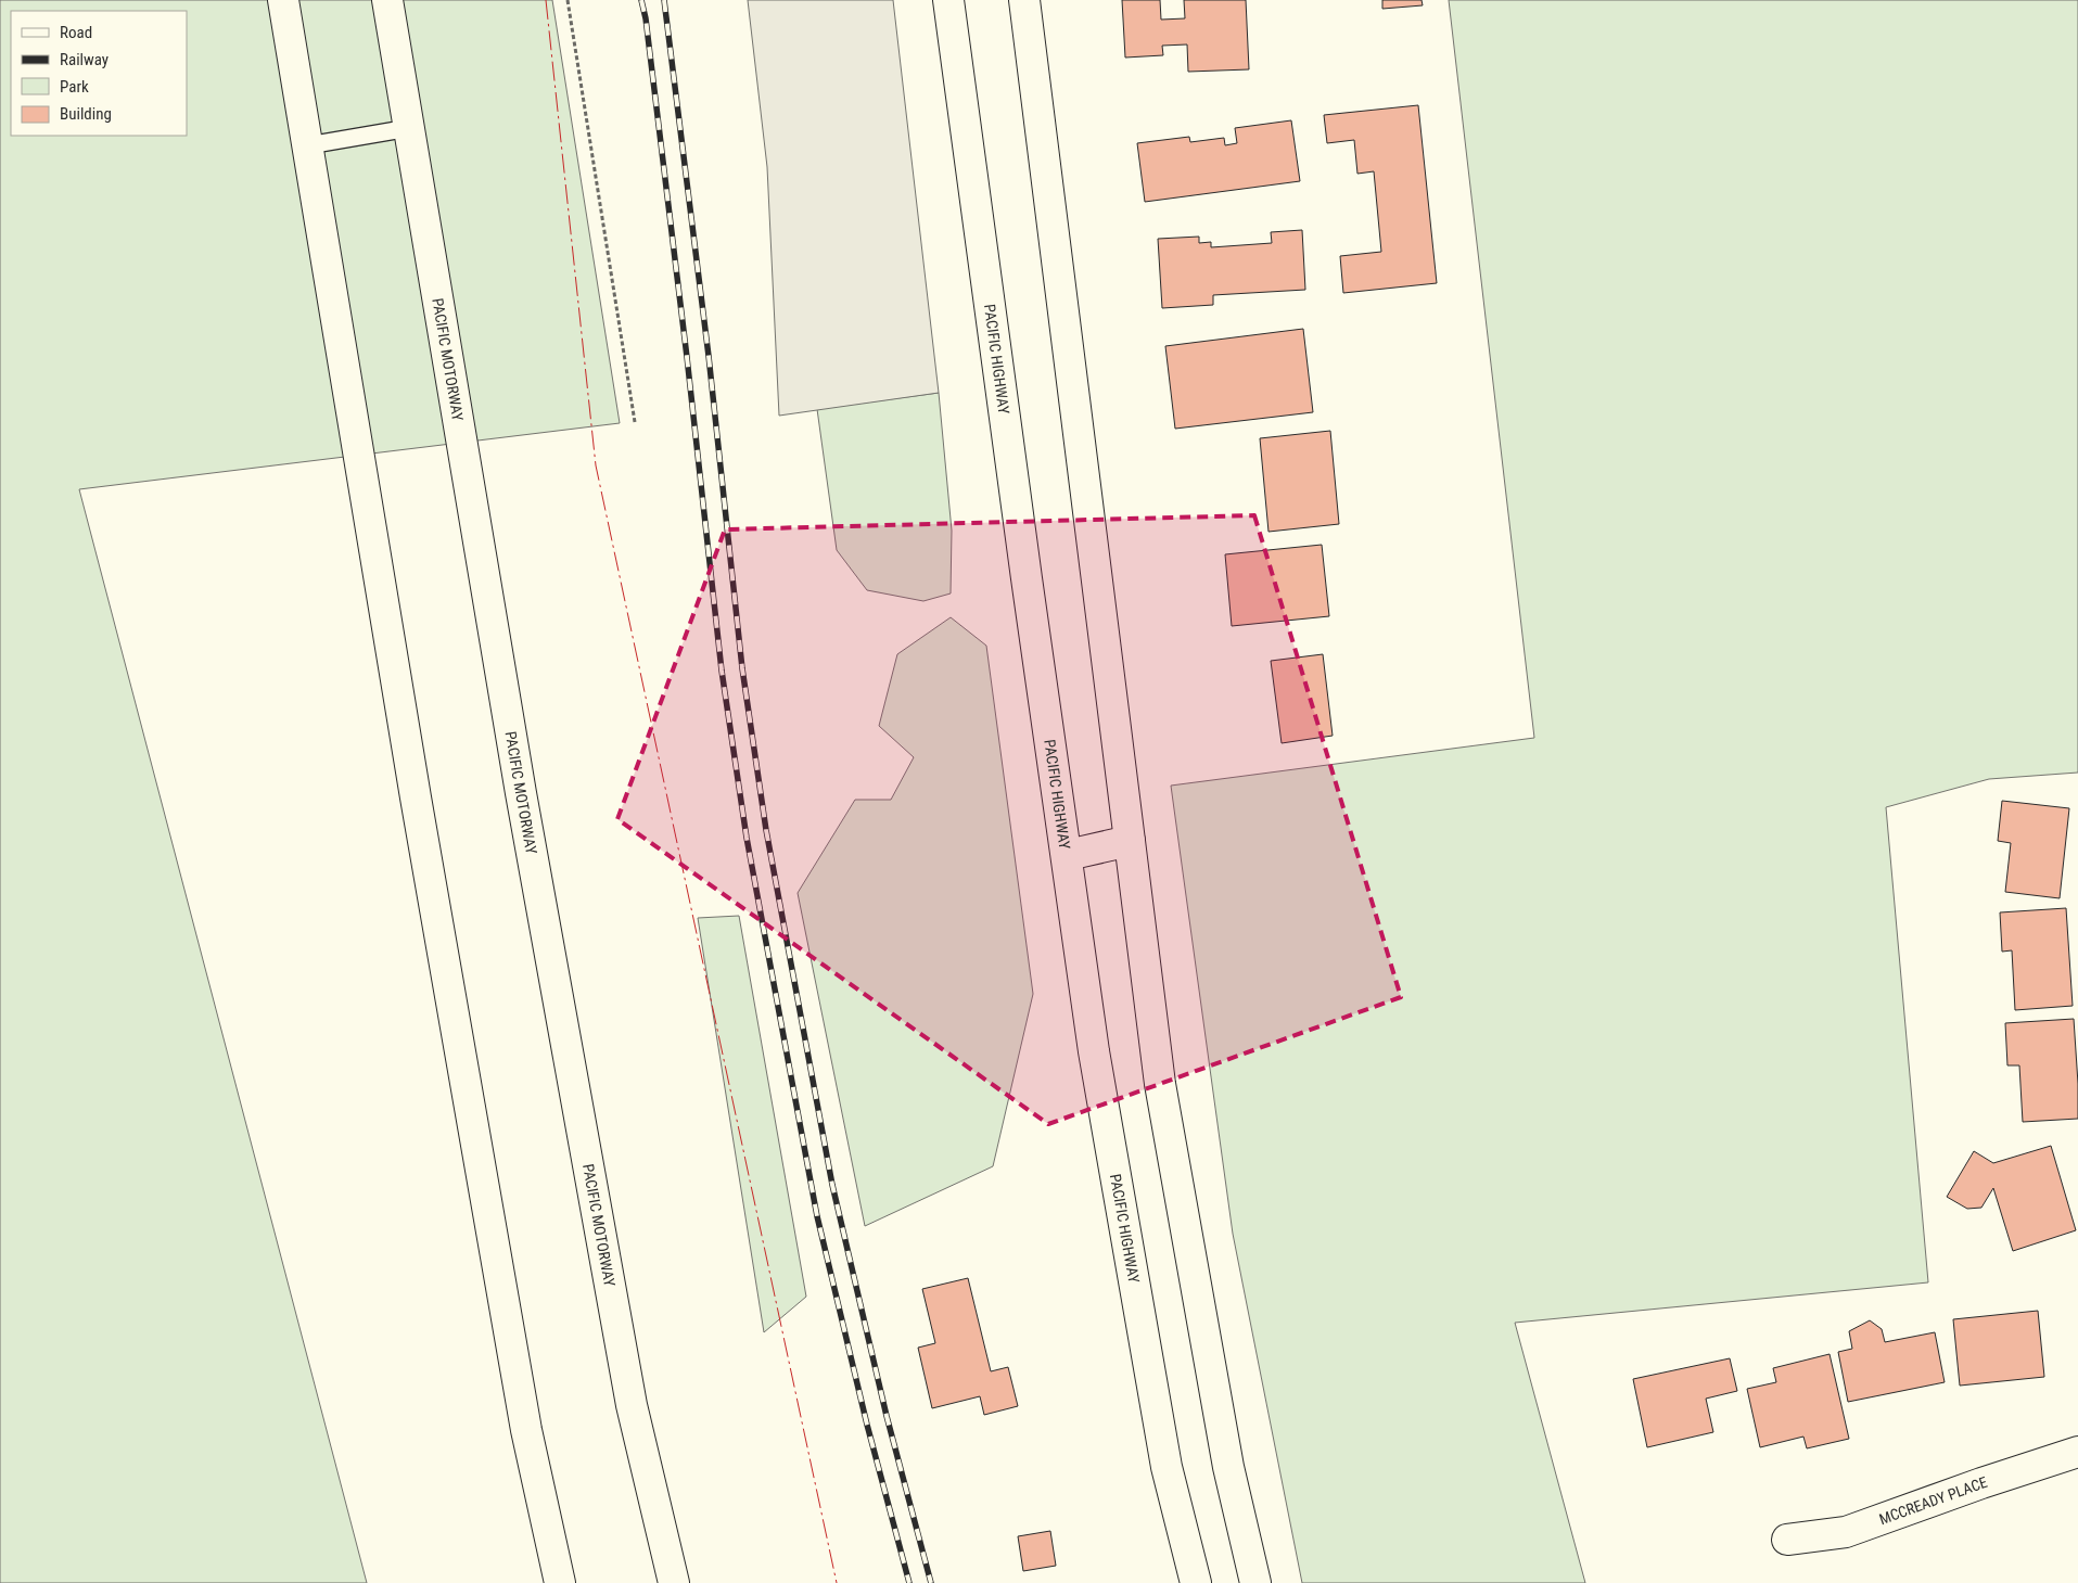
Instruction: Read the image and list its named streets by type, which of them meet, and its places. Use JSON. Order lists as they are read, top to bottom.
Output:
{
  "streets": {
    "main road": ["PACIFIC HIGHWAY", "PACIFIC MOTORWAY", "MCCREADY PLACE"]
  },
  "legend": [
    "Road",
    "Railway",
    "Park",
    "Building"
  ]
}
